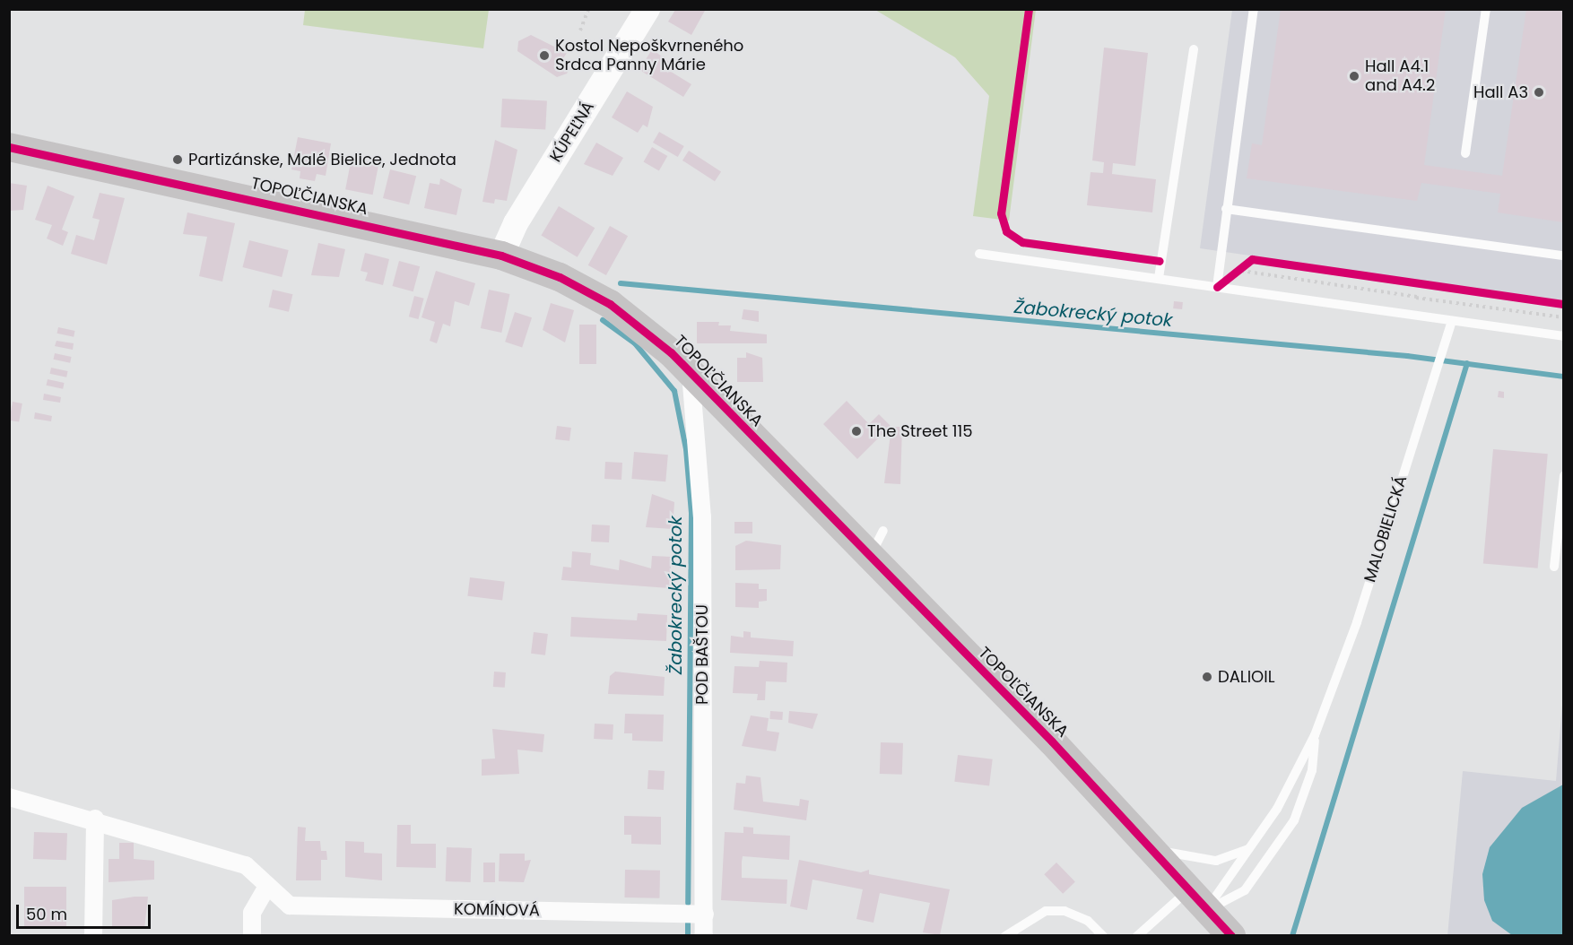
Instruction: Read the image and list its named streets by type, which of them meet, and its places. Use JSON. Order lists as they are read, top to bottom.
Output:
{
  "streets": {
    "main road": ["TOPOĽČIANSKA"],
    "street": ["KÚPEĽNÁ", "POD BAŠTOU", "KOMÍNOVÁ"],
    "lane": ["MALOBIELICKÁ"]
  },
  "crossings": [
    ["KÚPEĽNÁ", "TOPOĽČIANSKA"],
    ["TOPOĽČIANSKA", "MALOBIELICKÁ"],
    ["TOPOĽČIANSKA", "POD BAŠTOU"],
    ["POD BAŠTOU", "KOMÍNOVÁ"]
  ],
  "water": ["Žabokrecký potok"],
  "places": [
    "Kostol Nepoškvrneného Srdca Panny Márie",
    "Hall A4.1 and A4.2",
    "Hall A3",
    "Partizánske, Malé Bielice, Jednota",
    "The Street 115",
    "DALIOIL"
  ],
  "scale_bar": "50 m"
}
